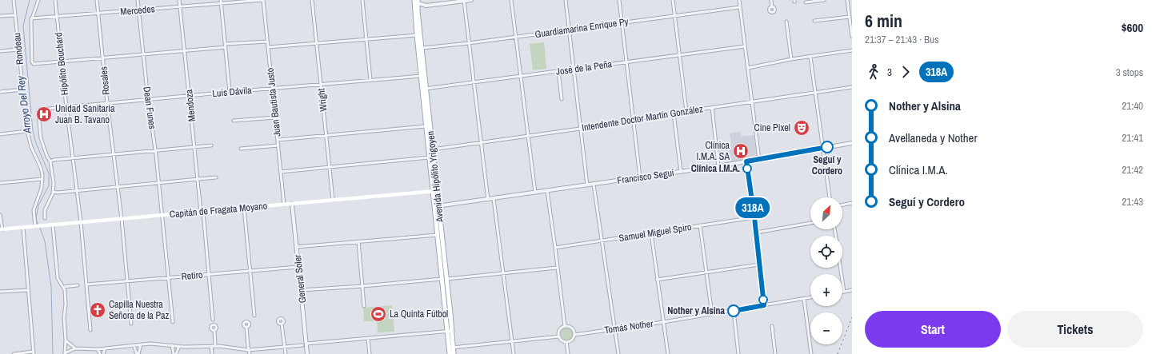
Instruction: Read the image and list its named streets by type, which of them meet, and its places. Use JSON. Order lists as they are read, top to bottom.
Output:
{
  "streets": {
    "main road": ["Avenida Hipólito Yrigoyen", "Capitán de Fragata Moyano"],
    "street": [
      "Mercedes",
      "Guardiamarina Enrique Py",
      "Rondeau",
      "Hipólito Bouchard",
      "José de la Peña",
      "Rosales",
      "Luis Dávila",
      "Wright",
      "Juan Bautista Justo",
      "Mendoza",
      "Dean Funes",
      "Intendente Doctor Martín González",
      "Francisco Seguí",
      "Samuel Miguel Spiro",
      "Retiro",
      "General Soler",
      "Tomás Nother"
    ]
  },
  "crossings": [
    ["Mercedes", "Hipólito Bouchard"],
    ["Mercedes", "Rosales"],
    ["Mercedes", "Juan Bautista Justo"],
    ["Mercedes", "Mendoza"],
    ["Mercedes", "Dean Funes"],
    ["Guardiamarina Enrique Py", "Avenida Hipólito Yrigoyen"],
    ["Rondeau", "Capitán de Fragata Moyano"],
    ["Hipólito Bouchard", "Luis Dávila"],
    ["Hipólito Bouchard", "Capitán de Fragata Moyano"],
    ["Hipólito Bouchard", "Retiro"],
    ["José de la Peña", "Avenida Hipólito Yrigoyen"],
    ["Rosales", "Luis Dávila"],
    ["Rosales", "Capitán de Fragata Moyano"],
    ["Rosales", "Retiro"],
    ["Luis Dávila", "Wright"],
    ["Luis Dávila", "Juan Bautista Justo"],
    ["Luis Dávila", "Mendoza"],
    ["Luis Dávila", "Dean Funes"],
    ["Luis Dávila", "Avenida Hipólito Yrigoyen"],
    ["Wright", "Capitán de Fragata Moyano"],
    ["Juan Bautista Justo", "Capitán de Fragata Moyano"],
    ["Mendoza", "Capitán de Fragata Moyano"],
    ["Mendoza", "Retiro"],
    ["Dean Funes", "Capitán de Fragata Moyano"],
    ["Dean Funes", "Retiro"],
    ["Intendente Doctor Martín González", "Avenida Hipólito Yrigoyen"],
    ["Avenida Hipólito Yrigoyen", "Francisco Seguí"],
    ["Avenida Hipólito Yrigoyen", "Capitán de Fragata Moyano"],
    ["Capitán de Fragata Moyano", "General Soler"],
    ["Retiro", "General Soler"]
  ],
  "water": ["Arroyo Del Rey"],
  "places": {
    "hospital": ["Unidad Sanitaria Juan B. Tavano", "Clínica I.M.A. SA"],
    "theatre": ["Cine Pixel"],
    "other": ["Seguí y Cordero", "Clínica I.M.A.", "Nother y Alsina"],
    "church": ["Capilla Nuestra Señora de la Paz"],
    "sports": ["La Quinta Fútbol"]
  },
  "lines": ["bus line 318A"],
  "north": "top right",
  "page": {
    "on_map": "318A",
    "heading": ["6 min", "21:37 – 21:43 · Bus", "$600"],
    "legs": ["3", "318A", "3 stops"],
    "list": [
      {
        "name": "Nother y Alsina",
        "value": "21:40"
      },
      {
        "name": "Avellaneda y Nother",
        "value": "21:41"
      },
      {
        "name": "Clínica I.M.A.",
        "value": "21:42"
      },
      {
        "name": "Seguí y Cordero",
        "value": "21:43"
      }
    ],
    "map_buttons": ["+", "−"],
    "buttons": ["Start", "Tickets"]
  }
}
